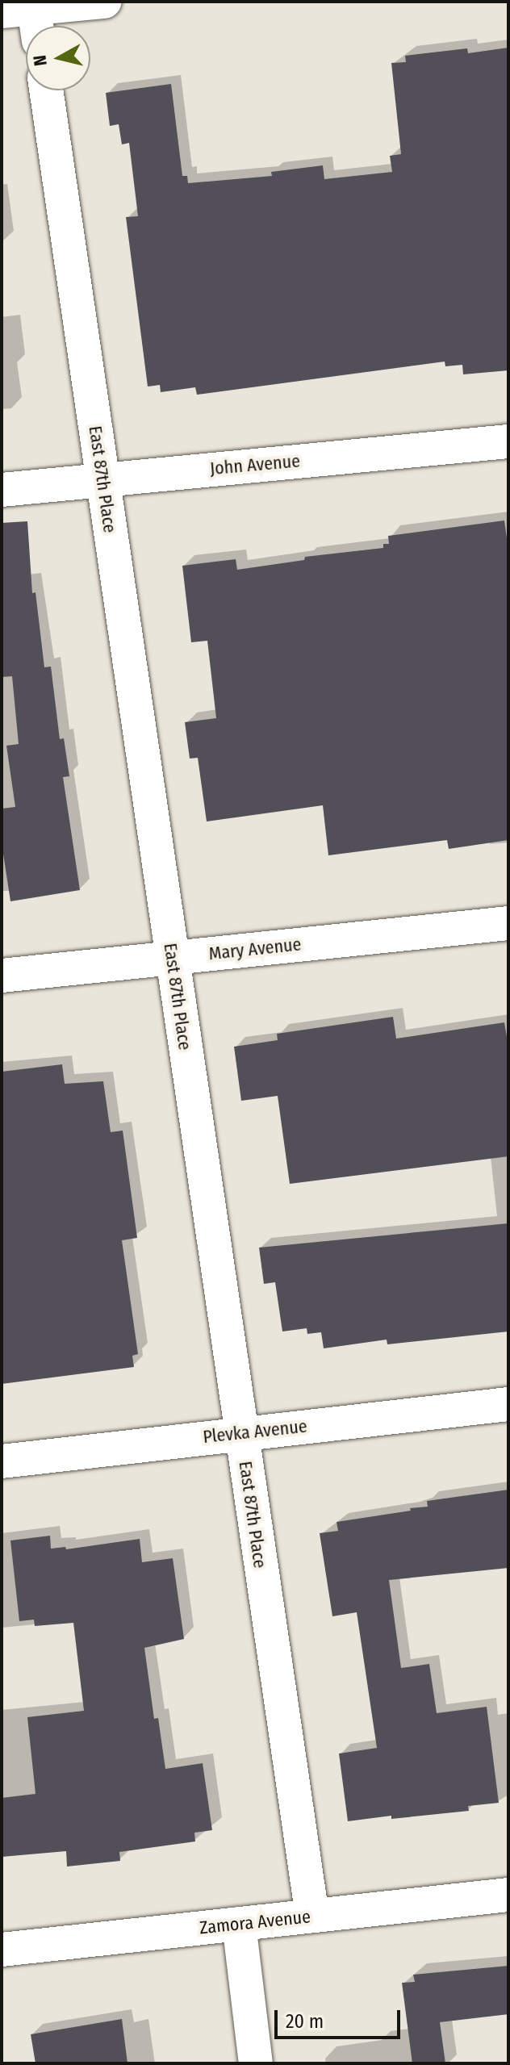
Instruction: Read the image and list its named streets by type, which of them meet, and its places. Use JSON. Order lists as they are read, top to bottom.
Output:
{
  "streets": {
    "street": [
      "John Avenue",
      "East 87th Place",
      "Mary Avenue",
      "Plevka Avenue",
      "Zamora Avenue"
    ]
  },
  "crossings": [
    ["John Avenue", "East 87th Place"],
    ["East 87th Place", "Mary Avenue"],
    ["East 87th Place", "Plevka Avenue"],
    ["East 87th Place", "Zamora Avenue"]
  ],
  "scale_bar": "20 m",
  "north": "left"
}
